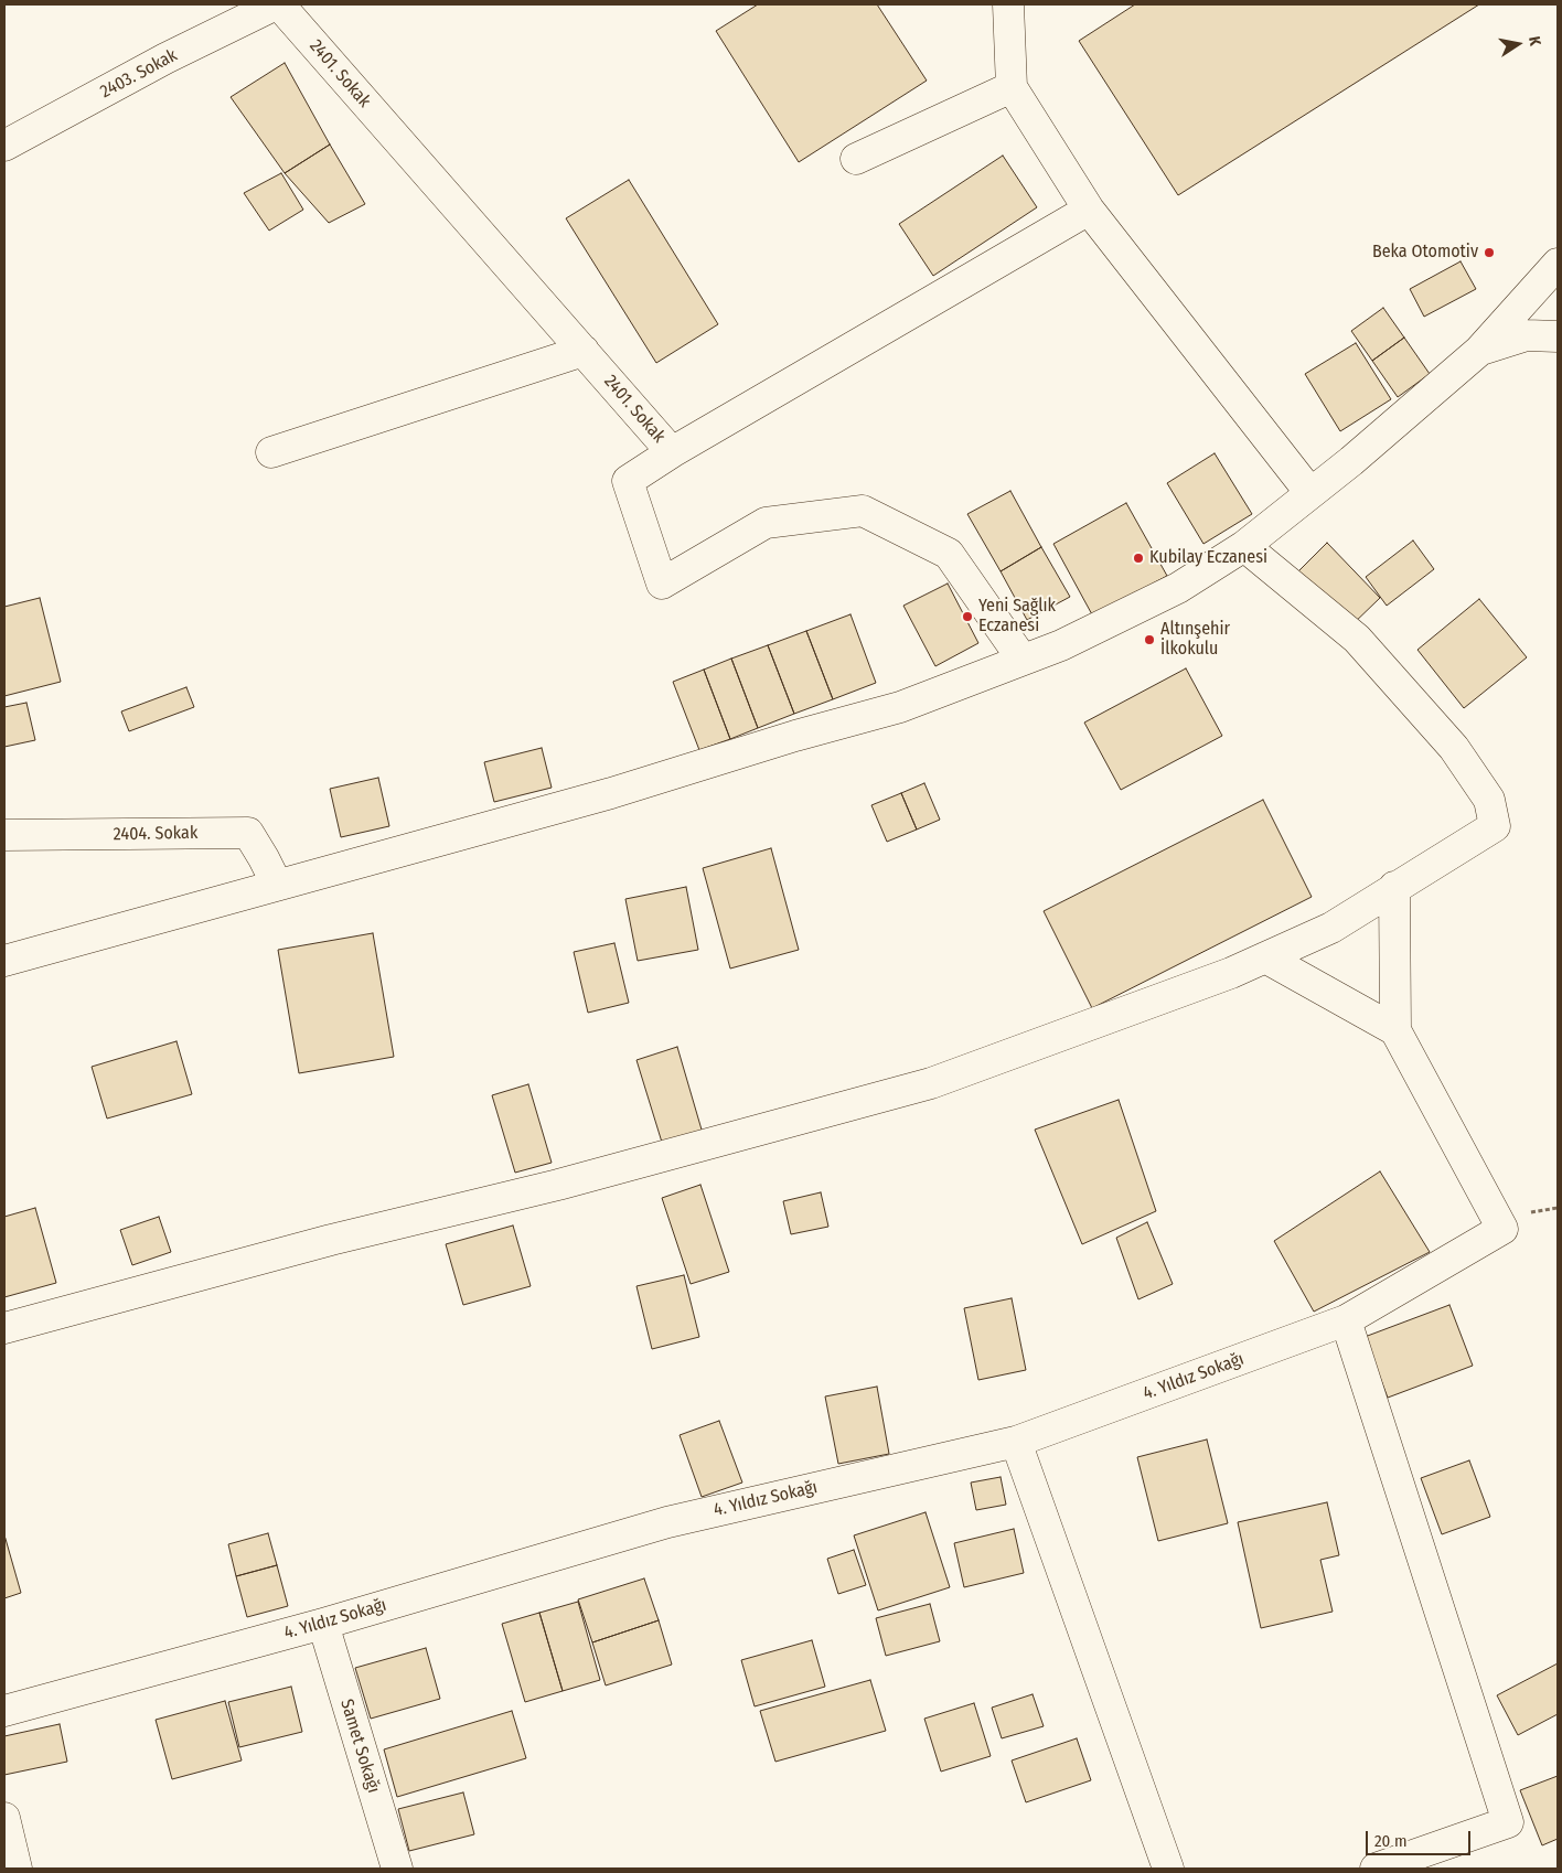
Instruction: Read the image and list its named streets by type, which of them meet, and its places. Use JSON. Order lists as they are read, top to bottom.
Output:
{
  "streets": {
    "street": [
      "2403. Sokak",
      "2401. Sokak",
      "2404. Sokak",
      "4. Yıldız Sokağı",
      "Samet Sokağı"
    ]
  },
  "crossings": [
    ["2403. Sokak", "2401. Sokak"],
    ["4. Yıldız Sokağı", "Samet Sokağı"]
  ],
  "places": [
    "Beka Otomotiv",
    "Kubilay Eczanesi",
    "Yeni Sağlık Eczanesi",
    "Altınşehir İlkokulu"
  ],
  "scale_bar": "20 m",
  "north": "right"
}
